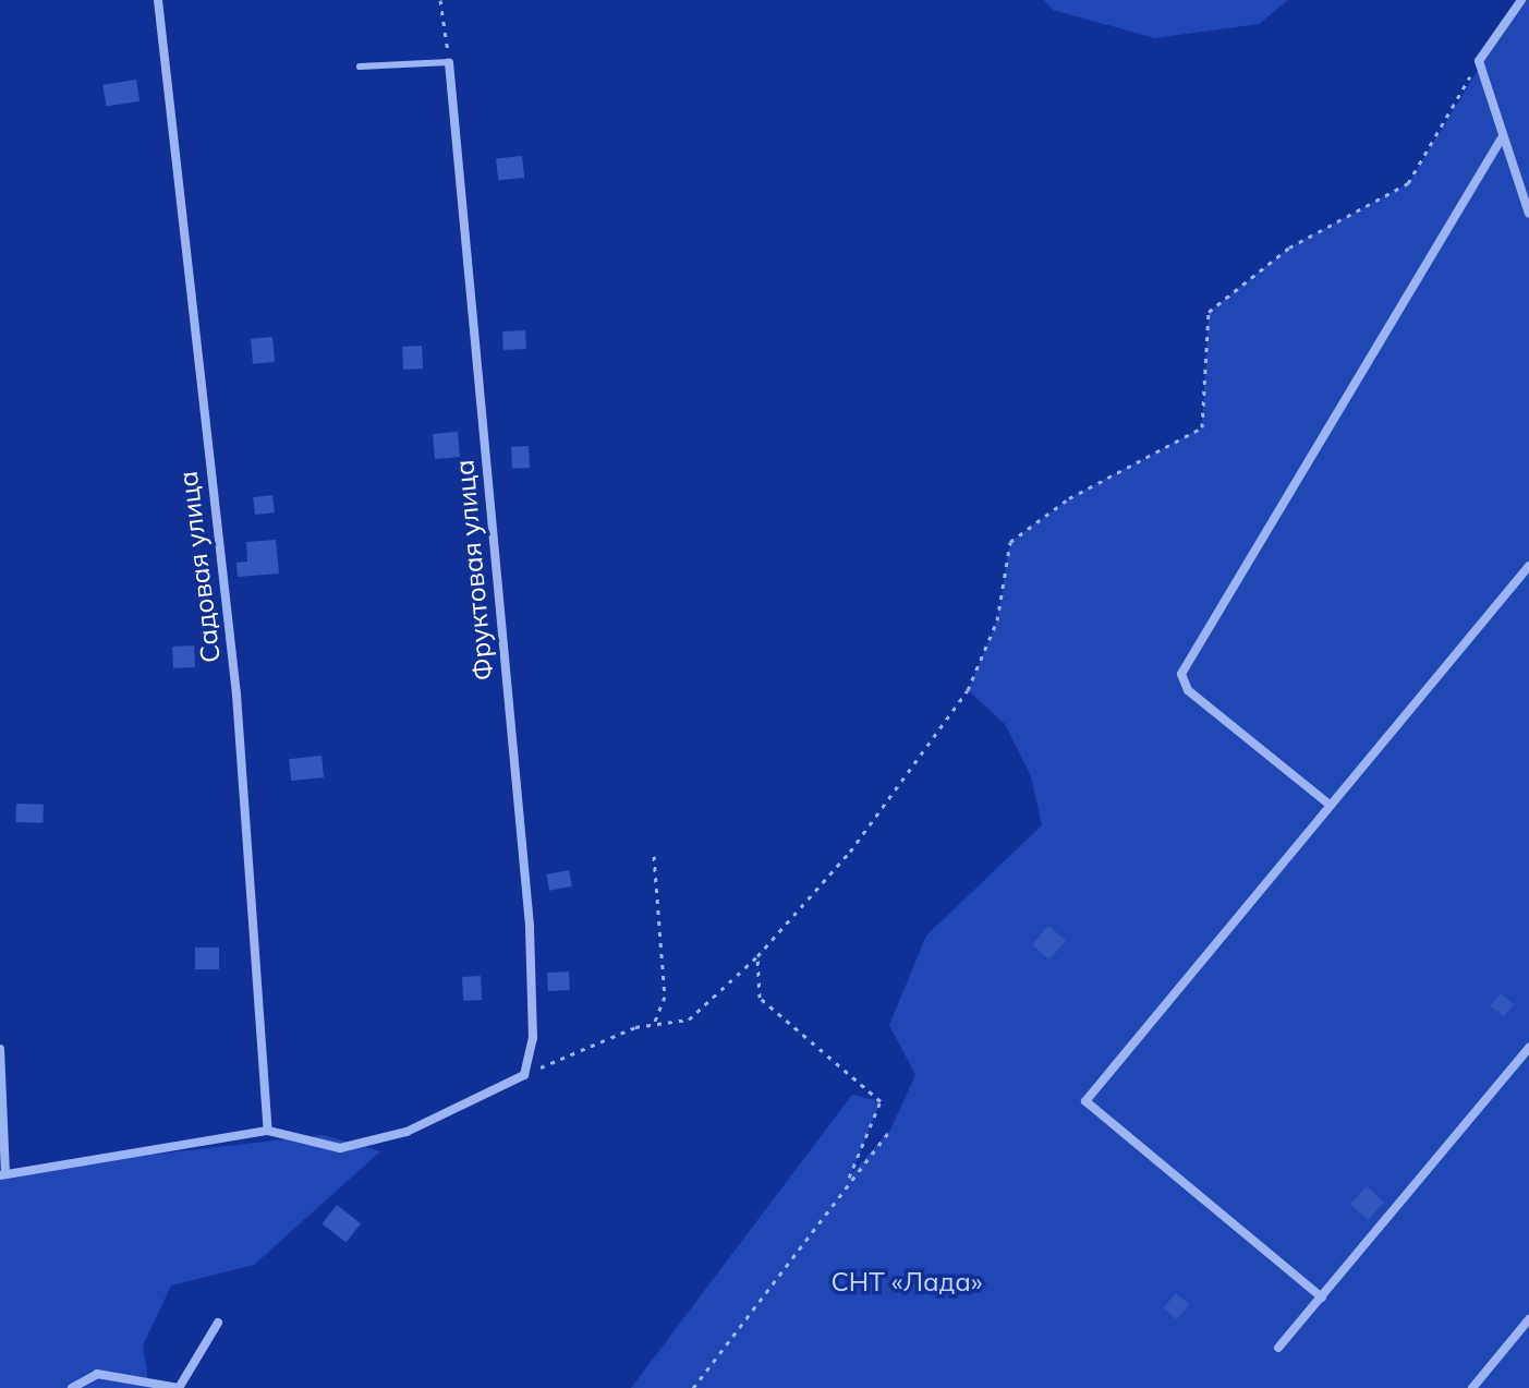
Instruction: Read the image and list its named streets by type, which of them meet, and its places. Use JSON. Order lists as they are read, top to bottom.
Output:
{
  "streets": {
    "street": ["Садовая улица", "Фруктовая улица"]
  },
  "parks": ["СНТ «Лада»"]
}
